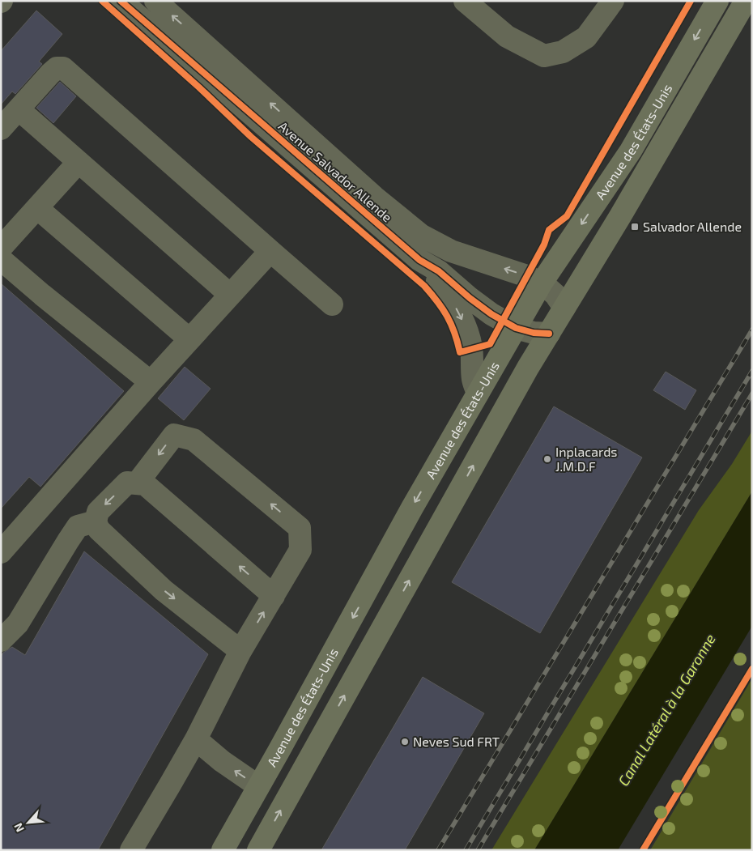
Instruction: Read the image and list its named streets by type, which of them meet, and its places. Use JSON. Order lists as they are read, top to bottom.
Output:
{
  "streets": {
    "main road": ["Avenue des États-Unis"],
    "street": ["Avenue Salvador Allende"]
  },
  "crossings": [
    ["Avenue des États-Unis", "Avenue Salvador Allende"]
  ],
  "water": ["Canal Latéral à la Garonne"],
  "places": {
    "transit": ["Salvador Allende"],
    "other": ["Inplacards J.M.D.F", "Neves Sud FRT"]
  },
  "north": "bottom left"
}
